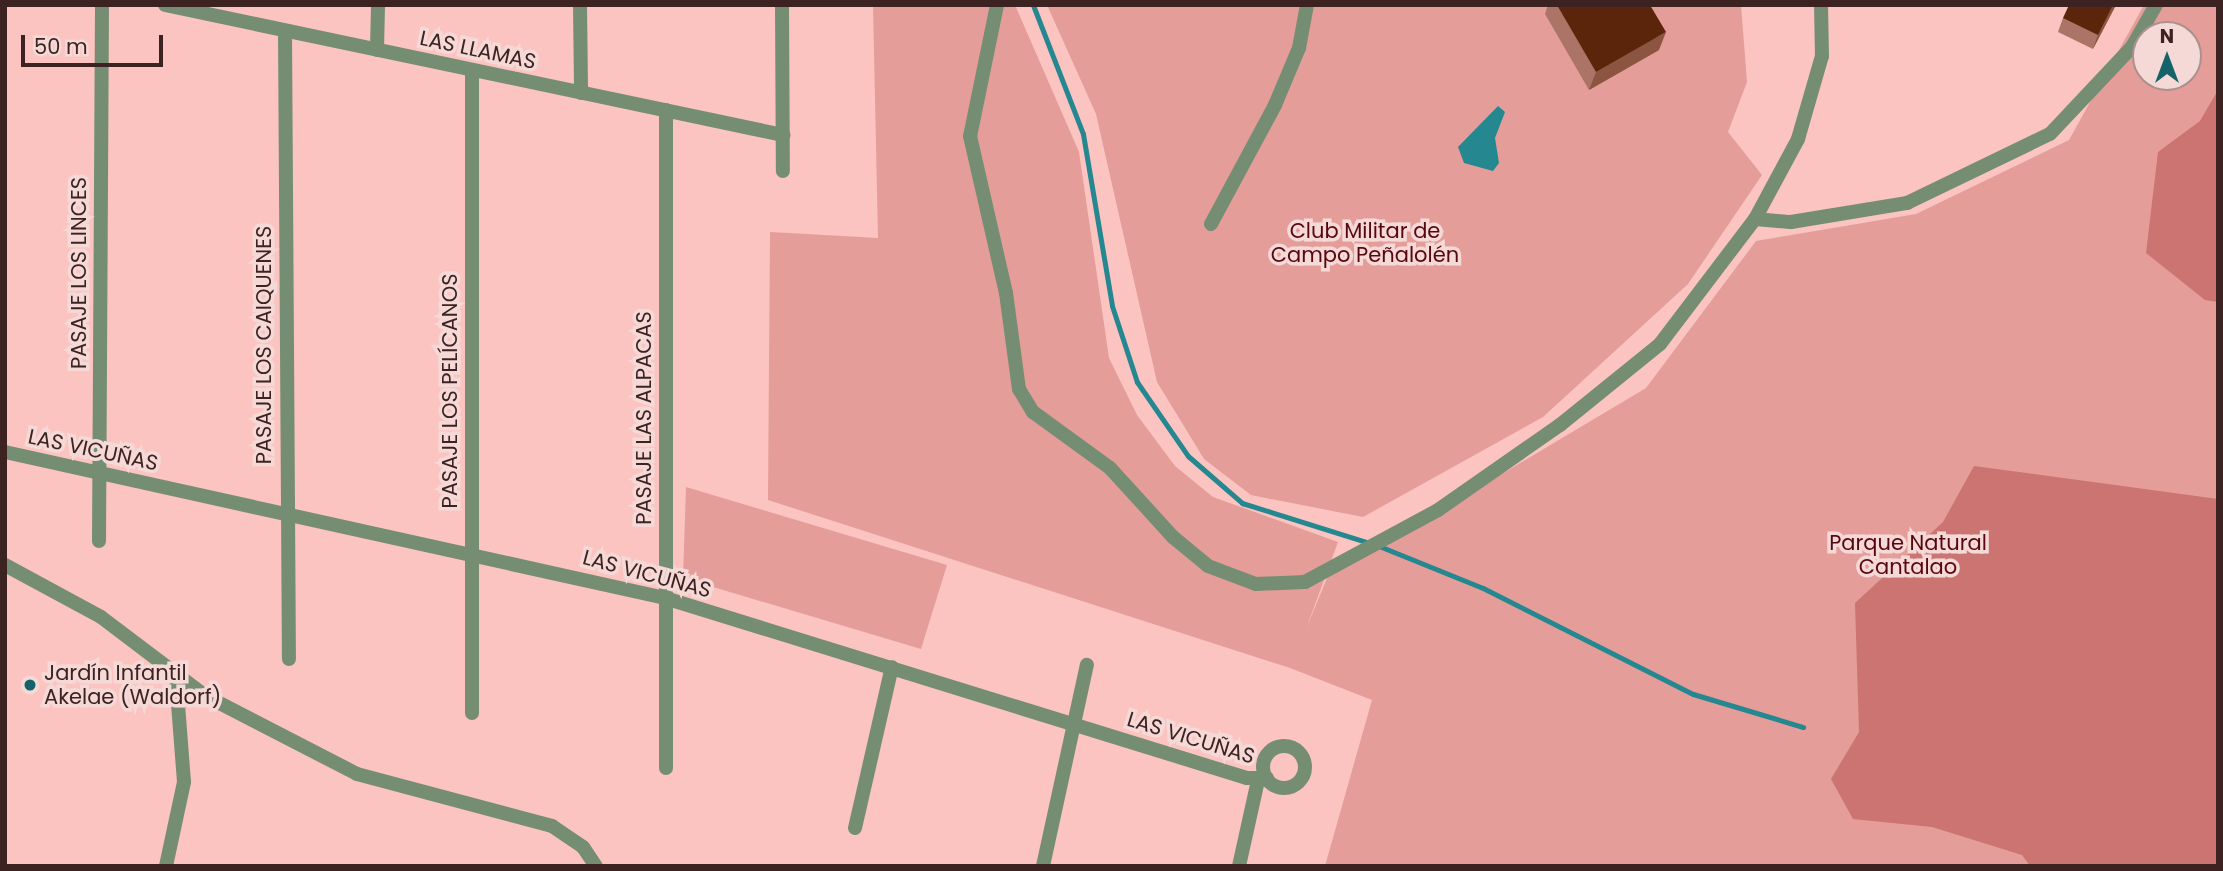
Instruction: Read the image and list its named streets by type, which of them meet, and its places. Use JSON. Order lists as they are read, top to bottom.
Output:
{
  "streets": {
    "street": [
      "LAS LLAMAS",
      "PASAJE LOS LINCES",
      "PASAJE LOS CAIQUENES",
      "PASAJE LOS PELÍCANOS",
      "PASAJE LAS ALPACAS",
      "LAS VICUÑAS"
    ]
  },
  "crossings": [
    ["LAS LLAMAS", "PASAJE LOS CAIQUENES"],
    ["LAS LLAMAS", "PASAJE LOS PELÍCANOS"],
    ["LAS LLAMAS", "PASAJE LAS ALPACAS"],
    ["PASAJE LOS LINCES", "LAS VICUÑAS"],
    ["PASAJE LOS CAIQUENES", "LAS VICUÑAS"],
    ["PASAJE LOS PELÍCANOS", "LAS VICUÑAS"],
    ["PASAJE LAS ALPACAS", "LAS VICUÑAS"]
  ],
  "parks": ["Club Militar de Campo Peñalolén", "Parque Natural Cantalao"],
  "places": ["Jardín Infantil Akelae (Waldorf)"],
  "scale_bar": "50 m",
  "north": "top"
}
